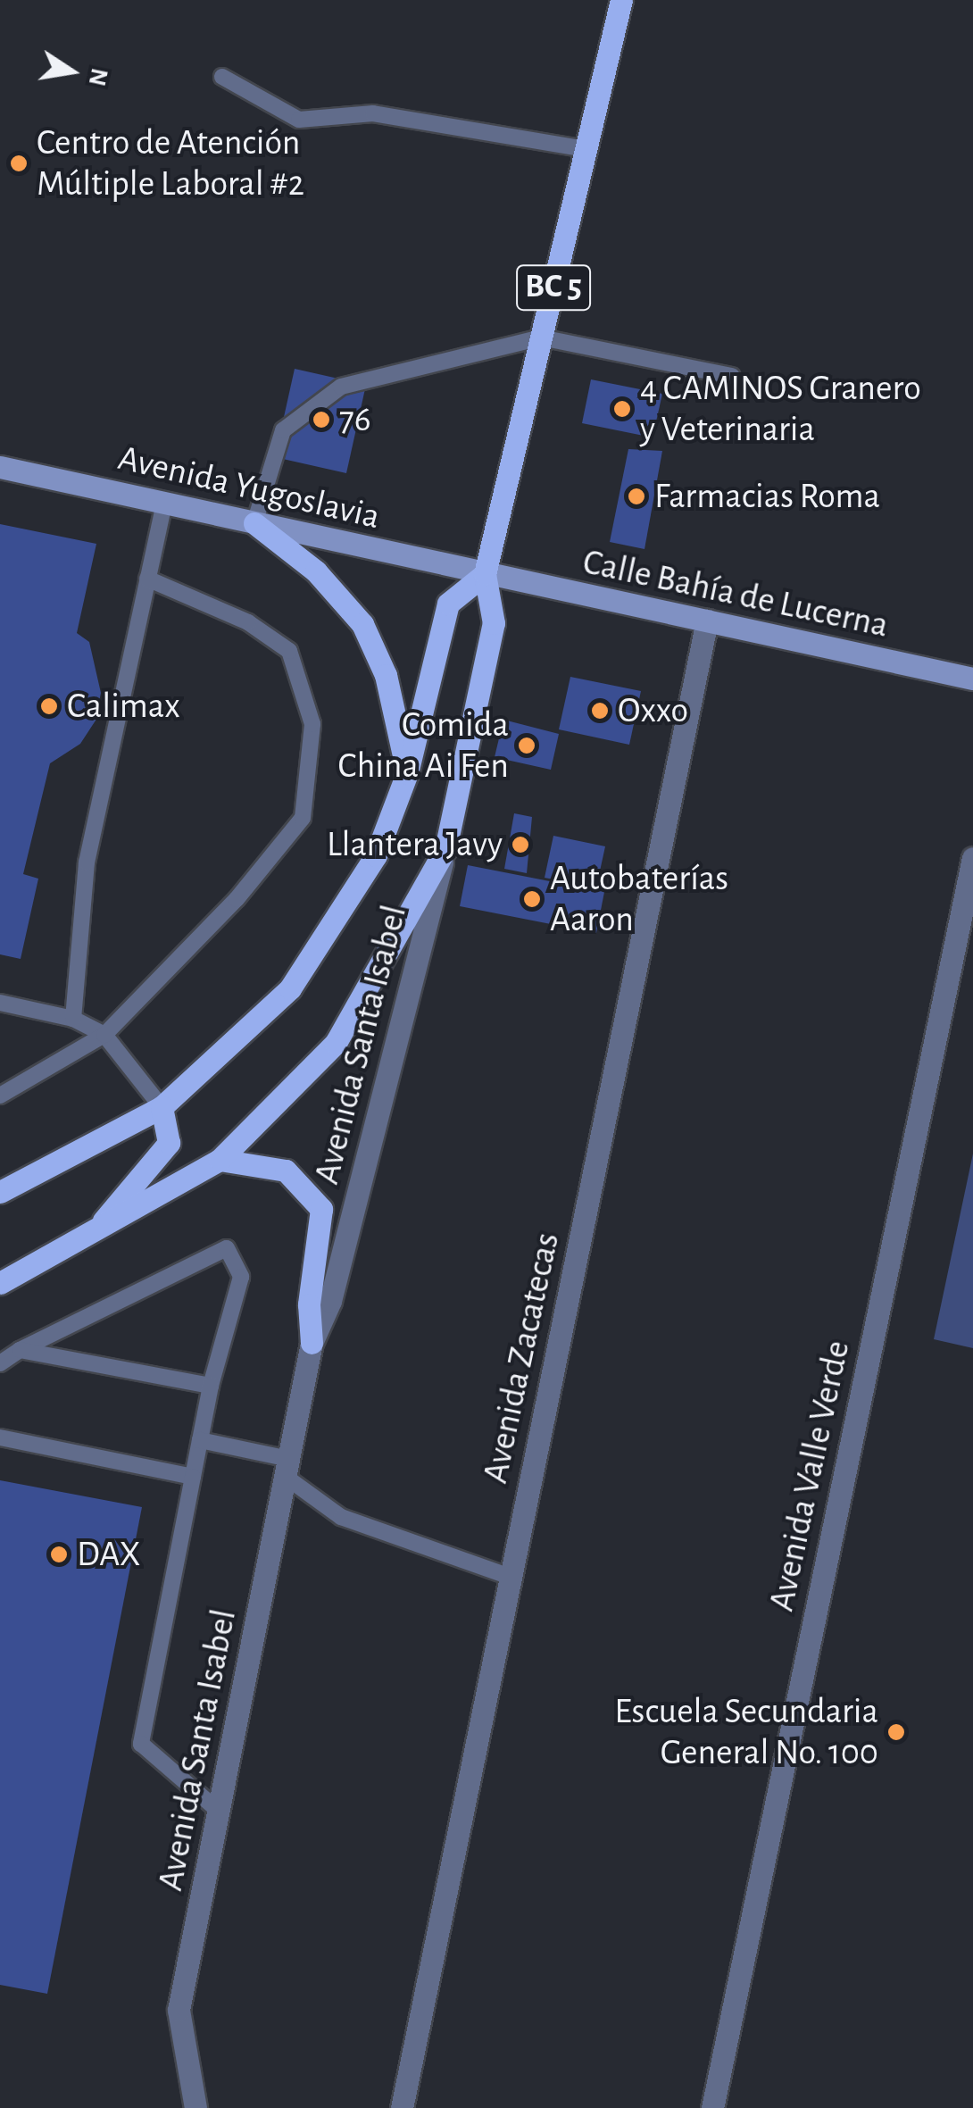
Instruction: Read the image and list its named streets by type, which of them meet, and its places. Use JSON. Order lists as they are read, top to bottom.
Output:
{
  "streets": {
    "main road": [
      "BC 5",
      "Avenida Yugoslavia",
      "Calle Bahía de Lucerna",
      "Avenida Santa Isabel"
    ],
    "street": ["Avenida Zacatecas", "Avenida Valle Verde"]
  },
  "crossings": [
    ["Avenida Yugoslavia", "Calle Bahía de Lucerna"],
    ["Avenida Yugoslavia", "Avenida Santa Isabel"],
    ["Calle Bahía de Lucerna", "Avenida Santa Isabel"],
    ["Calle Bahía de Lucerna", "Avenida Zacatecas"]
  ],
  "places": [
    "Centro de Atención Múltiple Laboral #2",
    "4 CAMINOS Granero y Veterinaria",
    "76",
    "Farmacias Roma",
    "Calimax",
    "Oxxo",
    "Comida China Ai Fen",
    "Llantera Javy",
    "Autobaterías Aaron",
    "DAX",
    "Escuela Secundaria General No. 100"
  ],
  "north": "right"
}
